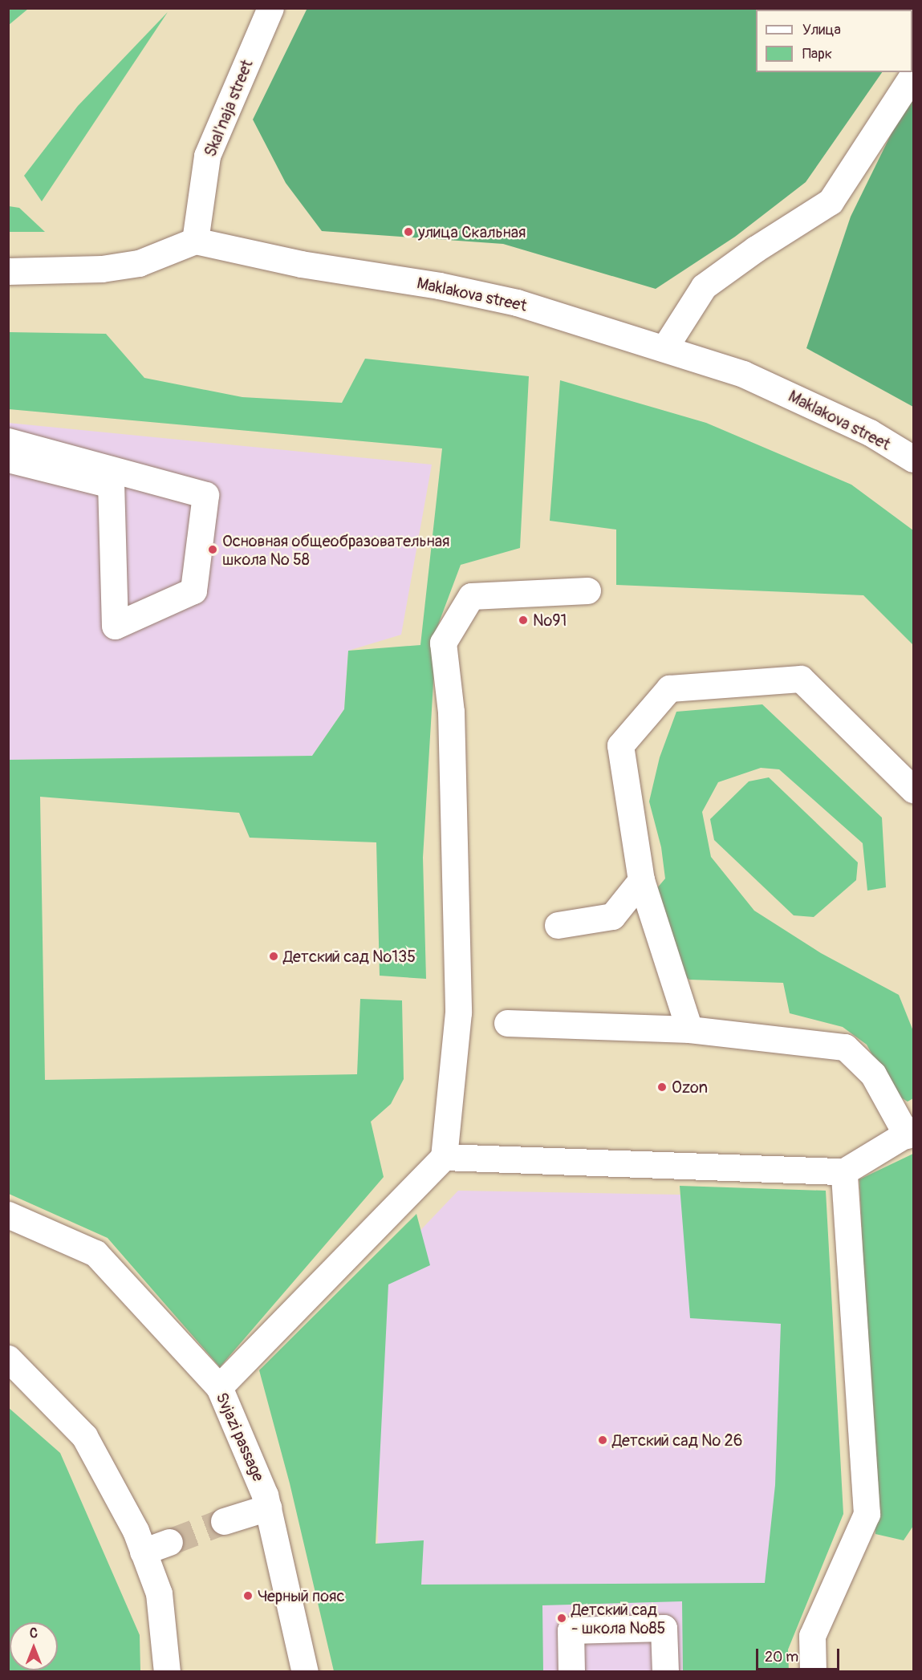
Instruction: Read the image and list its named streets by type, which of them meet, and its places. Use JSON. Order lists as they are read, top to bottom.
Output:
{
  "streets": {
    "street": ["Skal'naja street", "Maklakova street", "Svjazi passage"]
  },
  "crossings": [
    ["Skal'naja street", "Maklakova street"]
  ],
  "places": [
    "улица Скальная",
    "Основная общеобразовательная школа № 58",
    "№91",
    "Детский сад №135",
    "Ozon",
    "Детский сад № 26",
    "Черный пояс",
    "Детский сад - школа №85"
  ],
  "legend": ["Улица", "Парк"],
  "scale_bar": "20 m",
  "north": "top"
}
